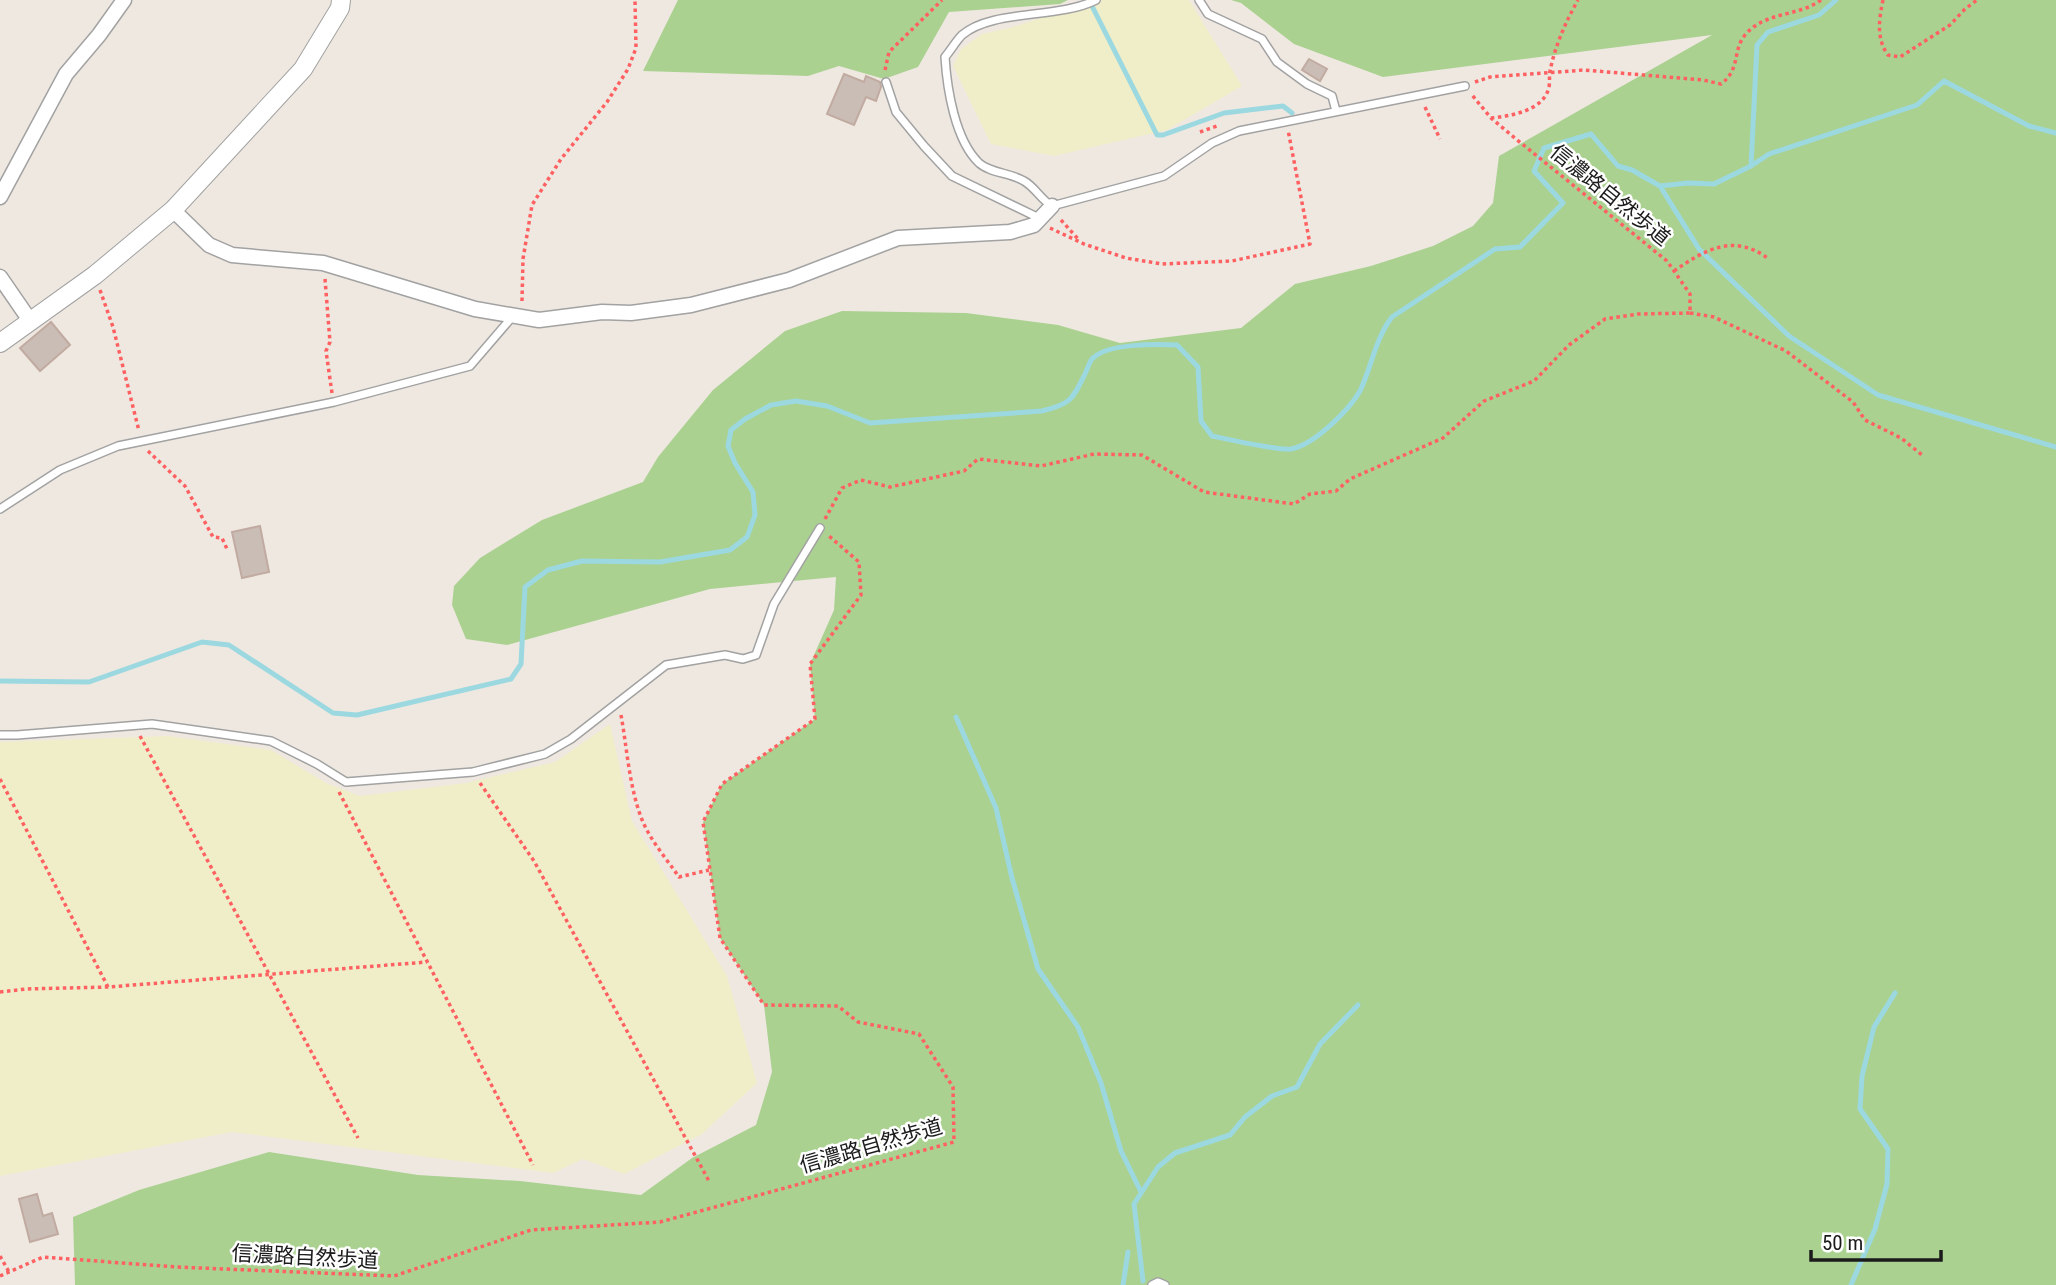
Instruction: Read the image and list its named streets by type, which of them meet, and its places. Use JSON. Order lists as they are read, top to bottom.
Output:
{
  "streets": {
    "path": ["信濃路自然歩道"]
  },
  "scale_bar": "50 m"
}
